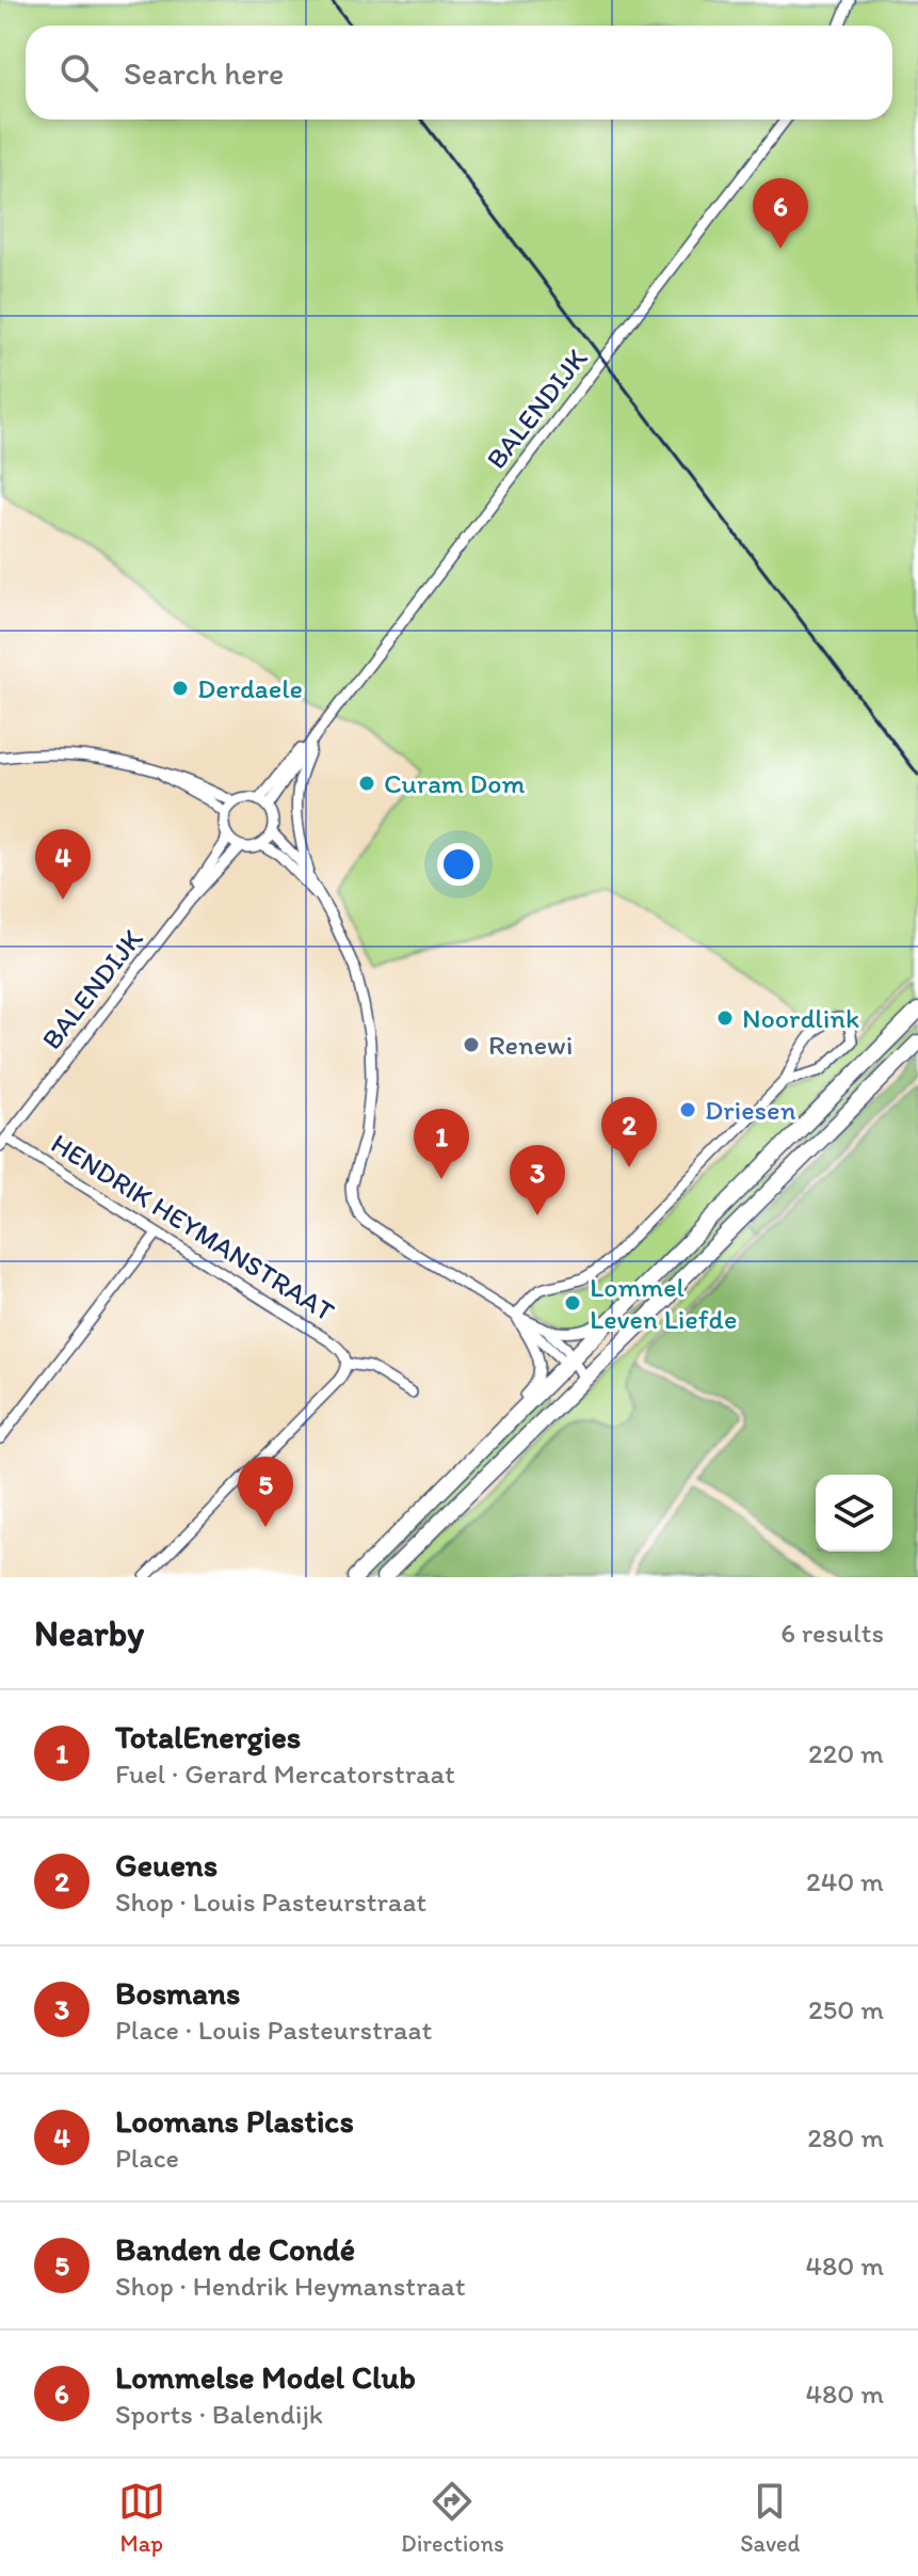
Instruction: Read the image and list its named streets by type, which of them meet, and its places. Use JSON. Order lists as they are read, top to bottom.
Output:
{
  "streets": {
    "street": ["BALENDIJK", "HENDRIK HEYMANSTRAAT"]
  },
  "crossings": [
    ["BALENDIJK", "HENDRIK HEYMANSTRAAT"]
  ],
  "places": [
    "Derdaele",
    "Curam Dom",
    "Noordlink",
    "Renewi",
    "Driesen",
    "Lommel Leven Liefde"
  ],
  "page": {
    "search": "Search here",
    "pins": [
      "6",
      "4",
      "2",
      "1",
      "3",
      "5"
    ],
    "heading": ["Nearby", "6 results"],
    "list": [
      {
        "mark": "1",
        "name": "TotalEnergies",
        "note": "Fuel · Gerard Mercatorstraat",
        "value": "220 m"
      },
      {
        "mark": "2",
        "name": "Geuens",
        "note": "Shop · Louis Pasteurstraat",
        "value": "240 m"
      },
      {
        "mark": "3",
        "name": "Bosmans",
        "note": "Place · Louis Pasteurstraat",
        "value": "250 m"
      },
      {
        "mark": "4",
        "name": "Loomans Plastics",
        "note": "Place",
        "value": "280 m"
      },
      {
        "mark": "5",
        "name": "Banden de Condé",
        "note": "Shop · Hendrik Heymanstraat",
        "value": "480 m"
      },
      {
        "mark": "6",
        "name": "Lommelse Model Club",
        "note": "Sports · Balendijk",
        "value": "480 m"
      }
    ],
    "nav": ["Map", "Directions", "Saved"]
  }
}
